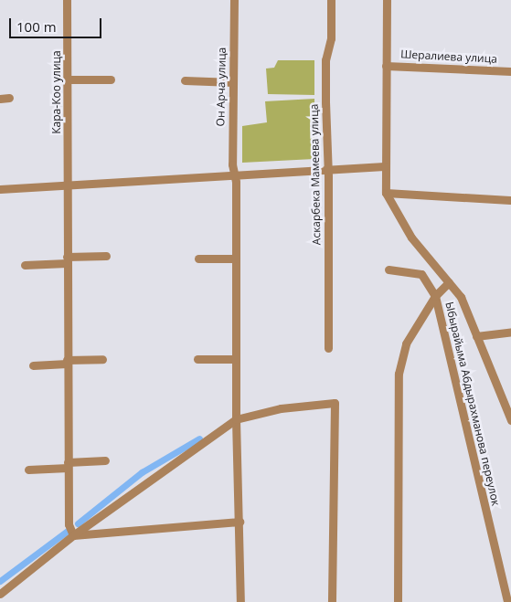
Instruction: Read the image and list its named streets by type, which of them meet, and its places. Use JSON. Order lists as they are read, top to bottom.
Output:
{
  "streets": {
    "street": [
      "Шералиева улица",
      "Он Арча улица",
      "Кара-Коо улица",
      "Аскарбека Мамеева улица",
      "Ыбырайыма Абдырахманова переулок"
    ]
  },
  "scale_bar": "100 m"
}
